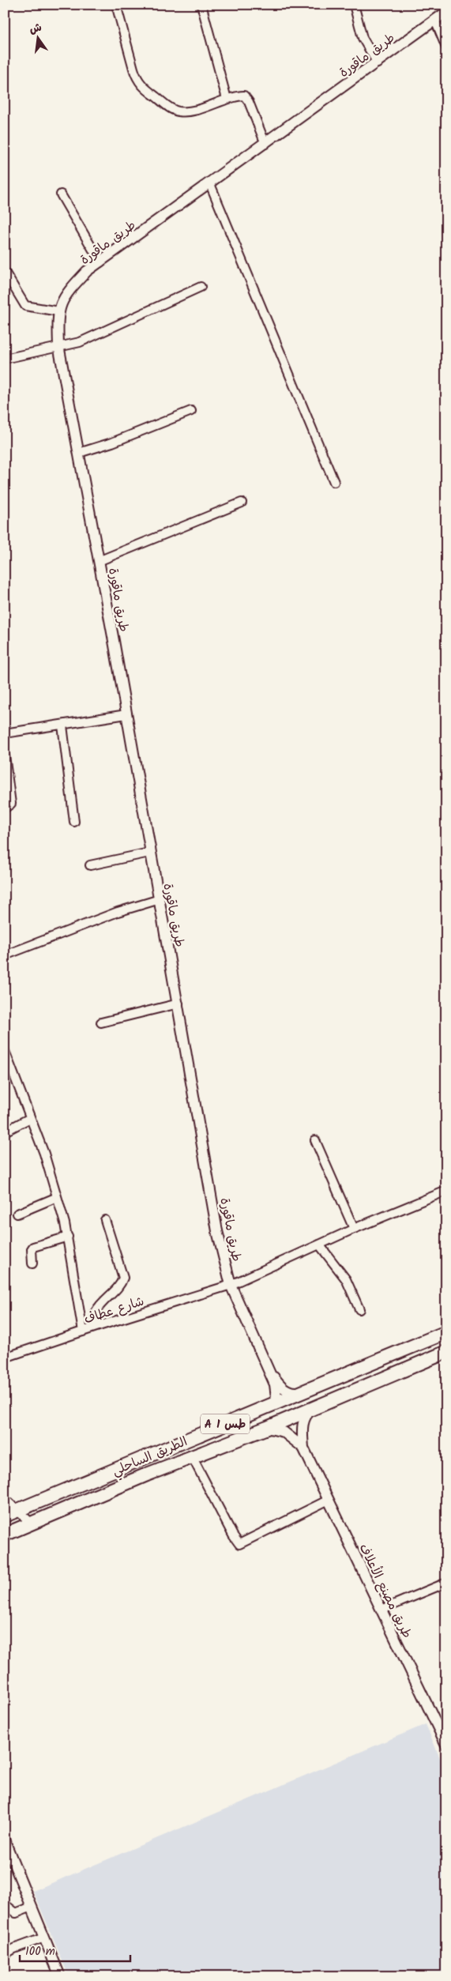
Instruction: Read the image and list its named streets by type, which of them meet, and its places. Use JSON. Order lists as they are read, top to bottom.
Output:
{
  "streets": {
    "highway": ["A 1 طس", "الطريق الساحلي"],
    "street": ["طريق ماقورة", "شارع عطاف", "طريق مصنع الأعلاف"]
  },
  "crossings": [
    ["طريق ماقورة", "شارع عطاف"],
    ["طريق ماقورة", "الطريق الساحلي"],
    ["الطريق الساحلي", "طريق مصنع الأعلاف"]
  ],
  "scale_bar": "100 m",
  "north": "top"
}
